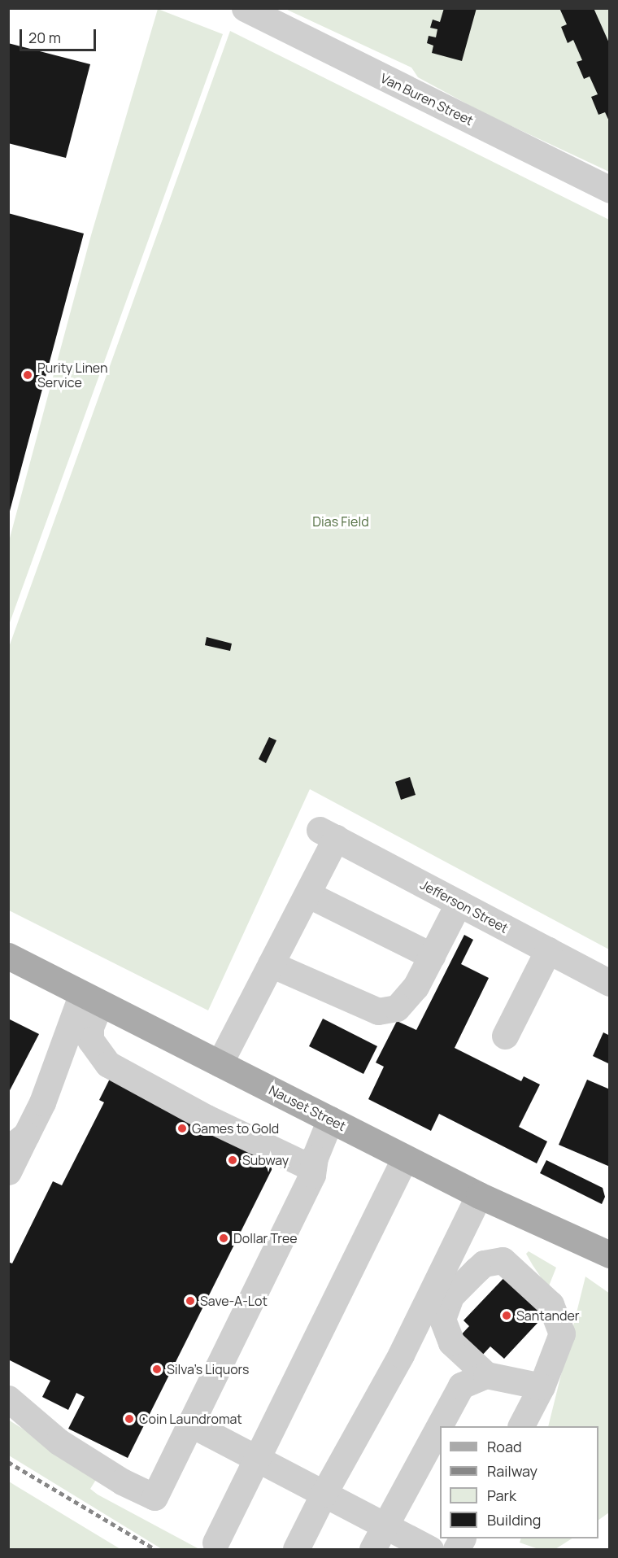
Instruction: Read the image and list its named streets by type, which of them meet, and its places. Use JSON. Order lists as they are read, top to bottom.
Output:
{
  "streets": {
    "main road": ["Nauset Street"],
    "street": ["Van Buren Street", "Jefferson Street"]
  },
  "parks": ["Dias Field"],
  "places": [
    "Purity Linen Service",
    "Games to Gold",
    "Subway",
    "Dollar Tree",
    "Save-A-Lot",
    "Santander",
    "Silva's Liquors",
    "Coin Laundromat"
  ],
  "legend": [
    "Road",
    "Railway",
    "Park",
    "Building"
  ],
  "scale_bar": "20 m"
}
